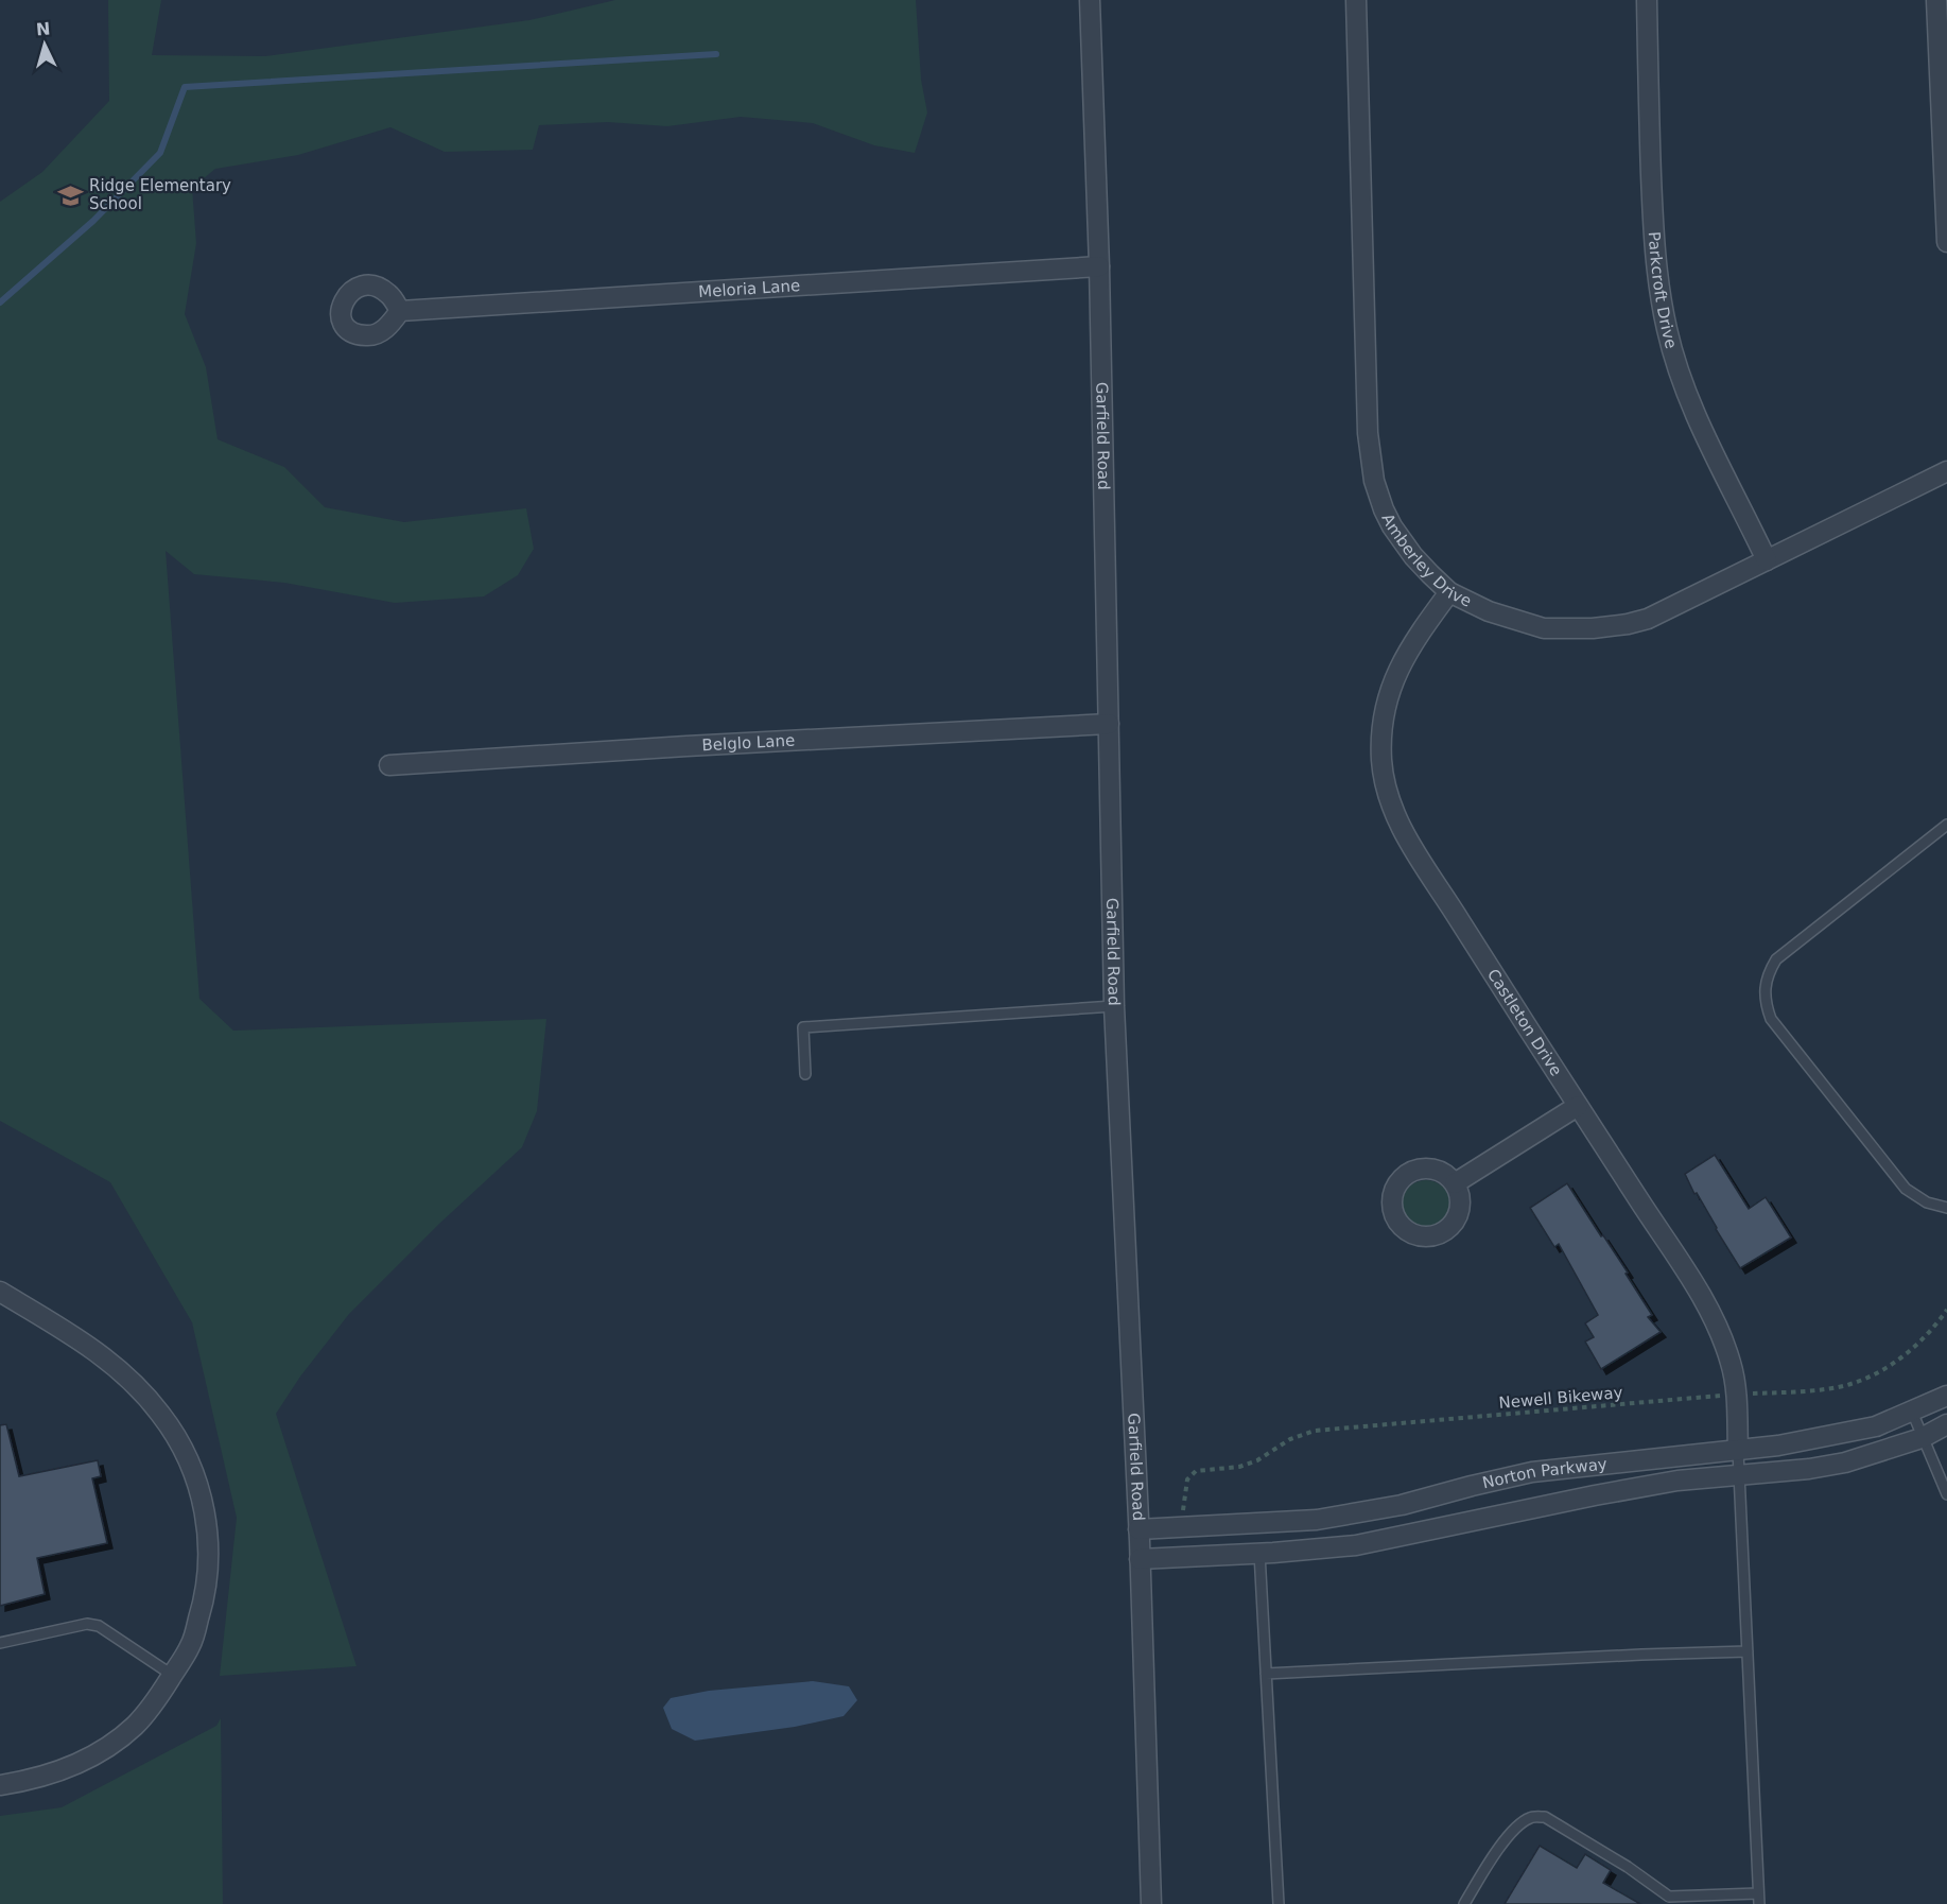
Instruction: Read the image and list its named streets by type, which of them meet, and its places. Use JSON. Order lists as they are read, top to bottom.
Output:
{
  "streets": {
    "street": [
      "Meloria Lane",
      "Parkcroft Drive",
      "Garfield Road",
      "Amberley Drive",
      "Belglo Lane",
      "Castleton Drive",
      "Norton Parkway"
    ],
    "path": ["Newell Bikeway"]
  },
  "crossings": [
    ["Meloria Lane", "Garfield Road"],
    ["Parkcroft Drive", "Amberley Drive"],
    ["Garfield Road", "Belglo Lane"],
    ["Garfield Road", "Norton Parkway"],
    ["Amberley Drive", "Castleton Drive"],
    ["Castleton Drive", "Newell Bikeway"],
    ["Castleton Drive", "Norton Parkway"]
  ],
  "places": {
    "school or university": ["Ridge Elementary School"]
  },
  "north": "top"
}
